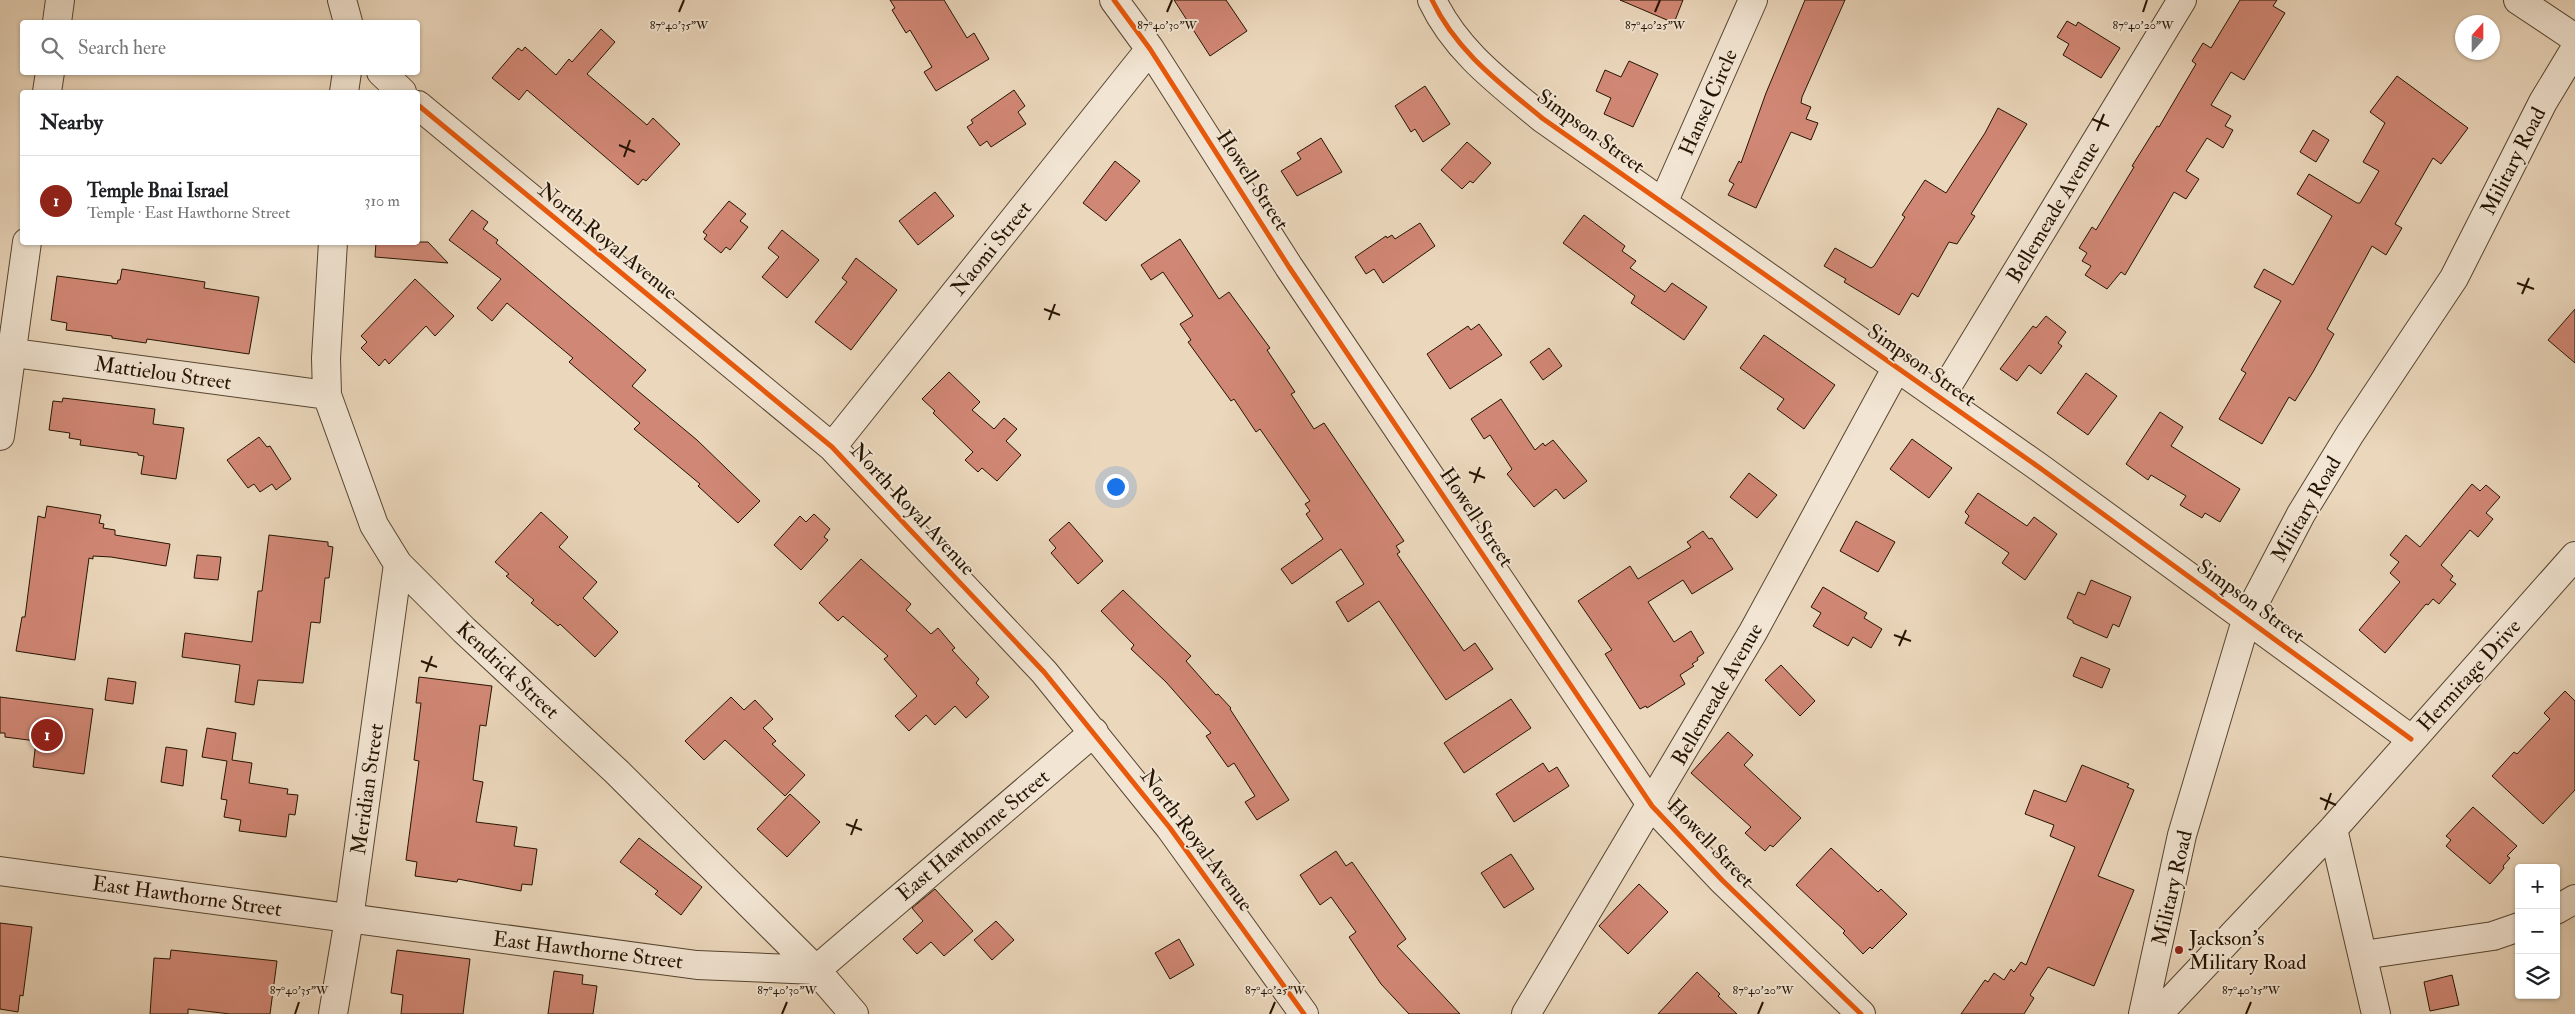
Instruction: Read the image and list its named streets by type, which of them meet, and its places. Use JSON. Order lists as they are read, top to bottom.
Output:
{
  "streets": {
    "street": [
      "Hansel Circle",
      "Simpson Street",
      "Military Road",
      "Howell Street",
      "Bellemeade Avenue",
      "North Royal Avenue",
      "Naomi Street",
      "Mattielou Street",
      "Kendrick Street",
      "Hermitage Drive",
      "Meridian Street",
      "East Hawthorne Street"
    ]
  },
  "crossings": [
    ["Hansel Circle", "Simpson Street"],
    ["Simpson Street", "Military Road"],
    ["Simpson Street", "Bellemeade Avenue"],
    ["Simpson Street", "Hermitage Drive"],
    ["Howell Street", "Bellemeade Avenue"],
    ["Howell Street", "Naomi Street"],
    ["North Royal Avenue", "Naomi Street"],
    ["North Royal Avenue", "East Hawthorne Street"],
    ["Mattielou Street", "Kendrick Street"],
    ["Kendrick Street", "Meridian Street"],
    ["Kendrick Street", "East Hawthorne Street"],
    ["Meridian Street", "East Hawthorne Street"]
  ],
  "places": ["Jackson's Military Road"],
  "north": "top",
  "page": {
    "search": "Search here",
    "heading": "Nearby",
    "list": [
      {
        "mark": "1",
        "name": "Temple Bnai Israel",
        "note": "Temple · East Hawthorne Street",
        "value": "310 m"
      }
    ],
    "pins": "1",
    "map_buttons": ["+", "−"]
  },
  "coordinates": [
    "87°40'35\"W",
    "87°40'30\"W",
    "87°40'25\"W",
    "87°40'20\"W",
    "87°40'15\"W"
  ]
}
